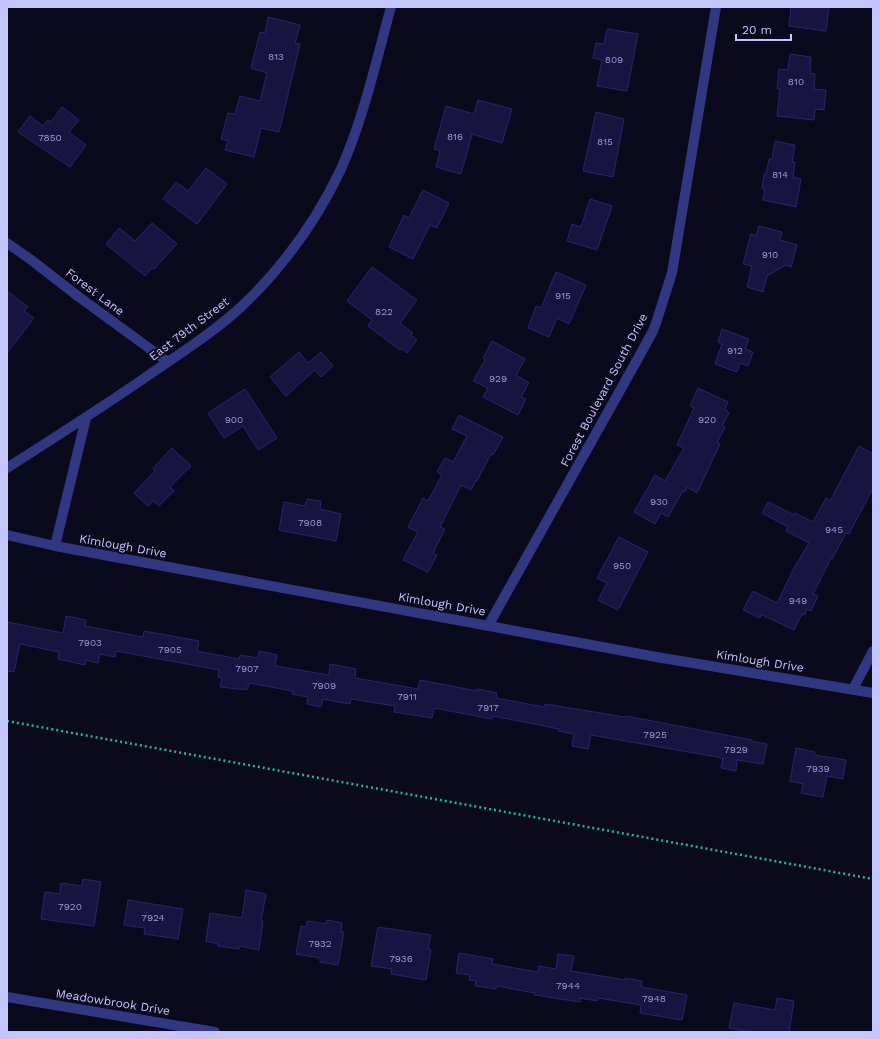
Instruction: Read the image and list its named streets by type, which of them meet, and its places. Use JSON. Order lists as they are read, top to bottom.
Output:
{
  "streets": {
    "street": [
      "Forest Lane",
      "East 79th Street",
      "Forest Boulevard South Drive",
      "Kimlough Drive",
      "Meadowbrook Drive"
    ]
  },
  "crossings": [
    ["Forest Lane", "East 79th Street"],
    ["Forest Boulevard South Drive", "Kimlough Drive"]
  ],
  "house_numbers": [
    "813",
    "809",
    "810",
    "816",
    "7850",
    "815",
    "814",
    "910",
    "915",
    "822",
    "912",
    "929",
    "900",
    "920",
    "930",
    "7908",
    "945",
    "950",
    "949",
    "7903",
    "7905",
    "7907",
    "7909",
    "7911",
    "7917",
    "7925",
    "7929",
    "7939",
    "7920",
    "7924",
    "7932",
    "7936",
    "7944",
    "7948"
  ],
  "scale_bar": "20 m"
}
